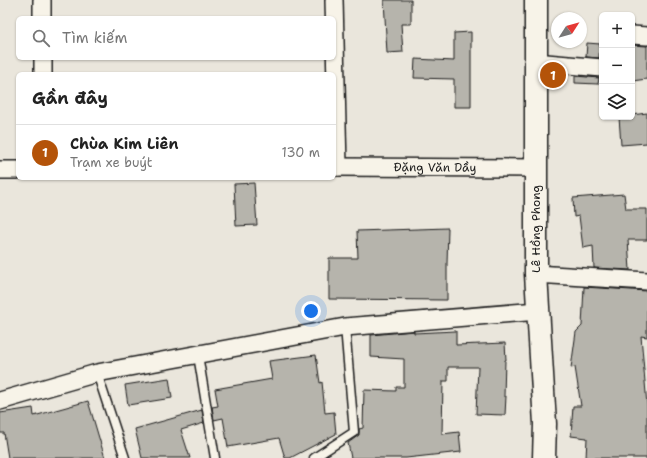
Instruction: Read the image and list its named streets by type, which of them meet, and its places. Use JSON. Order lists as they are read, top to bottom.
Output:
{
  "streets": {
    "highway": ["Lê Hồng Phong"],
    "street": ["Đặng Văn Dầy"]
  },
  "crossings": [
    ["Đặng Văn Dầy", "Lê Hồng Phong"]
  ],
  "north": "top right",
  "page": {
    "map_buttons": ["+", "−"],
    "search": "Tìm kiếm",
    "pins": "1",
    "heading": "Gần đây",
    "list": [
      {
        "mark": "1",
        "name": "Chùa Kim Liên",
        "note": "Trạm xe buýt",
        "value": "130 m"
      }
    ]
  }
}
